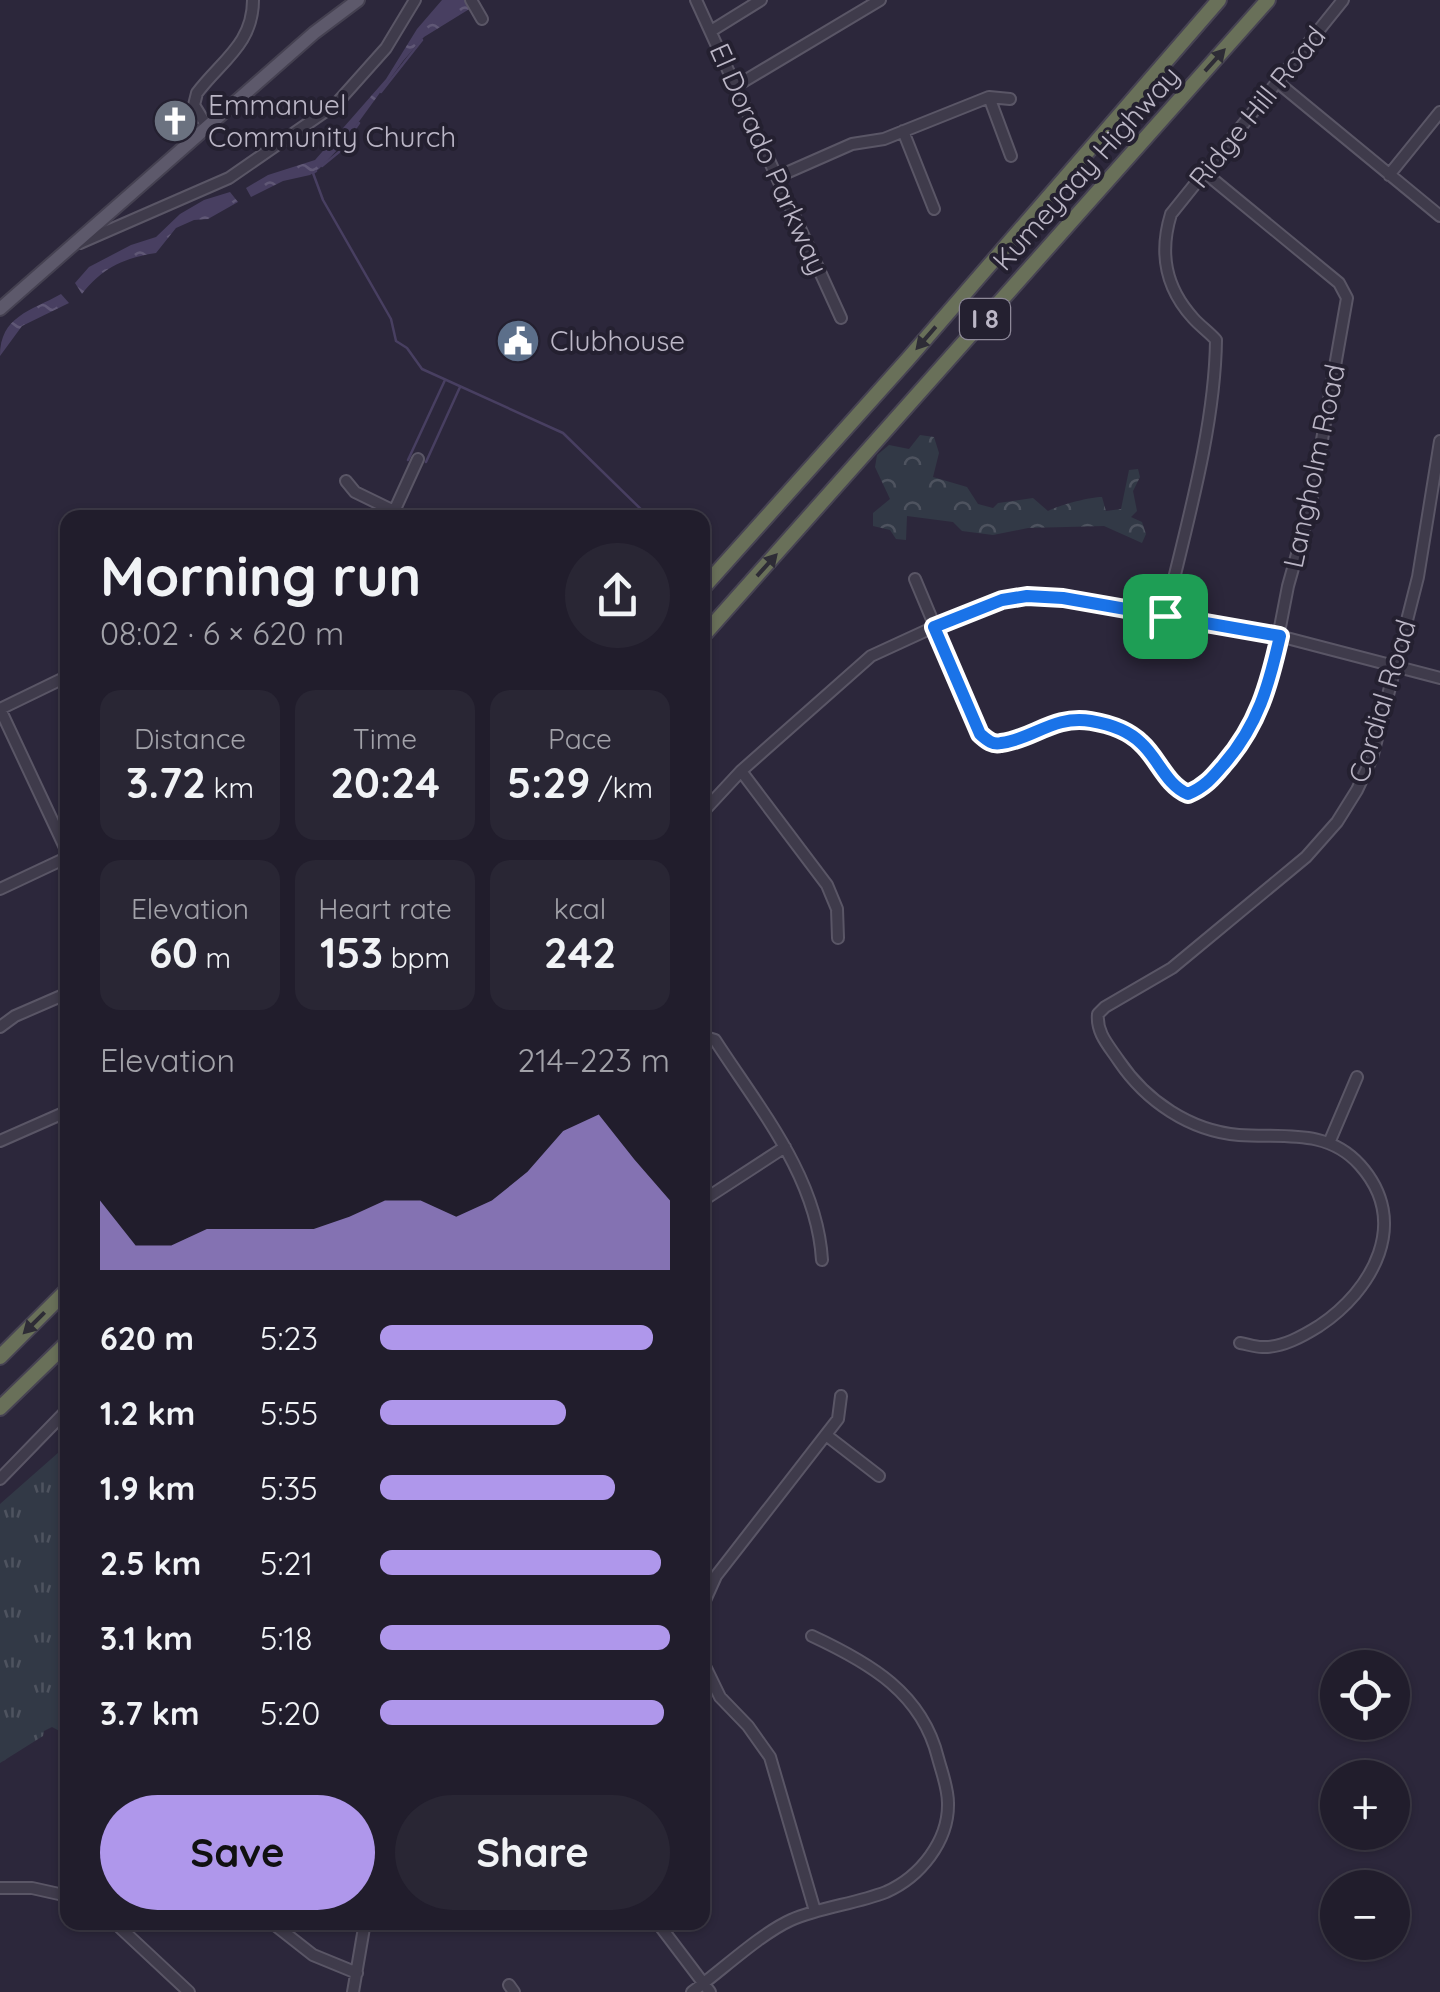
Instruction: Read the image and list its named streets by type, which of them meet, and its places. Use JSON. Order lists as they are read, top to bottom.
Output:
{
  "streets": {
    "highway": ["Kumeyaay Highway", "I 8"],
    "street": [
      "Ridge Hill Road",
      "El Dorado Parkway",
      "Langholm Road",
      "Cordial Road"
    ]
  },
  "crossings": [
    ["Ridge Hill Road", "Langholm Road"]
  ],
  "places": {
    "church": ["Emmanuel Community Church"],
    "public building": ["Clubhouse"]
  },
  "page": {
    "heading": ["Morning run", "08:02 · 6 × 620 m"],
    "stats": [
      ["Distance", "3.72 km"],
      ["Time", "20:24"],
      ["Pace", "5:29 /km"],
      ["Elevation", "60 m"],
      ["Heart rate", "153 bpm"],
      ["kcal", "242"]
    ],
    "chart": ["Elevation", "214–223 m"],
    "list": [
      {
        "name": "620 m",
        "note": "5:23"
      },
      {
        "name": "1.2 km",
        "note": "5:55"
      },
      {
        "name": "1.9 km",
        "note": "5:35"
      },
      {
        "name": "2.5 km",
        "note": "5:21"
      },
      {
        "name": "3.1 km",
        "note": "5:18"
      },
      {
        "name": "3.7 km",
        "note": "5:20"
      }
    ],
    "map_buttons": ["+", "−"],
    "buttons": ["Save", "Share"]
  }
}
